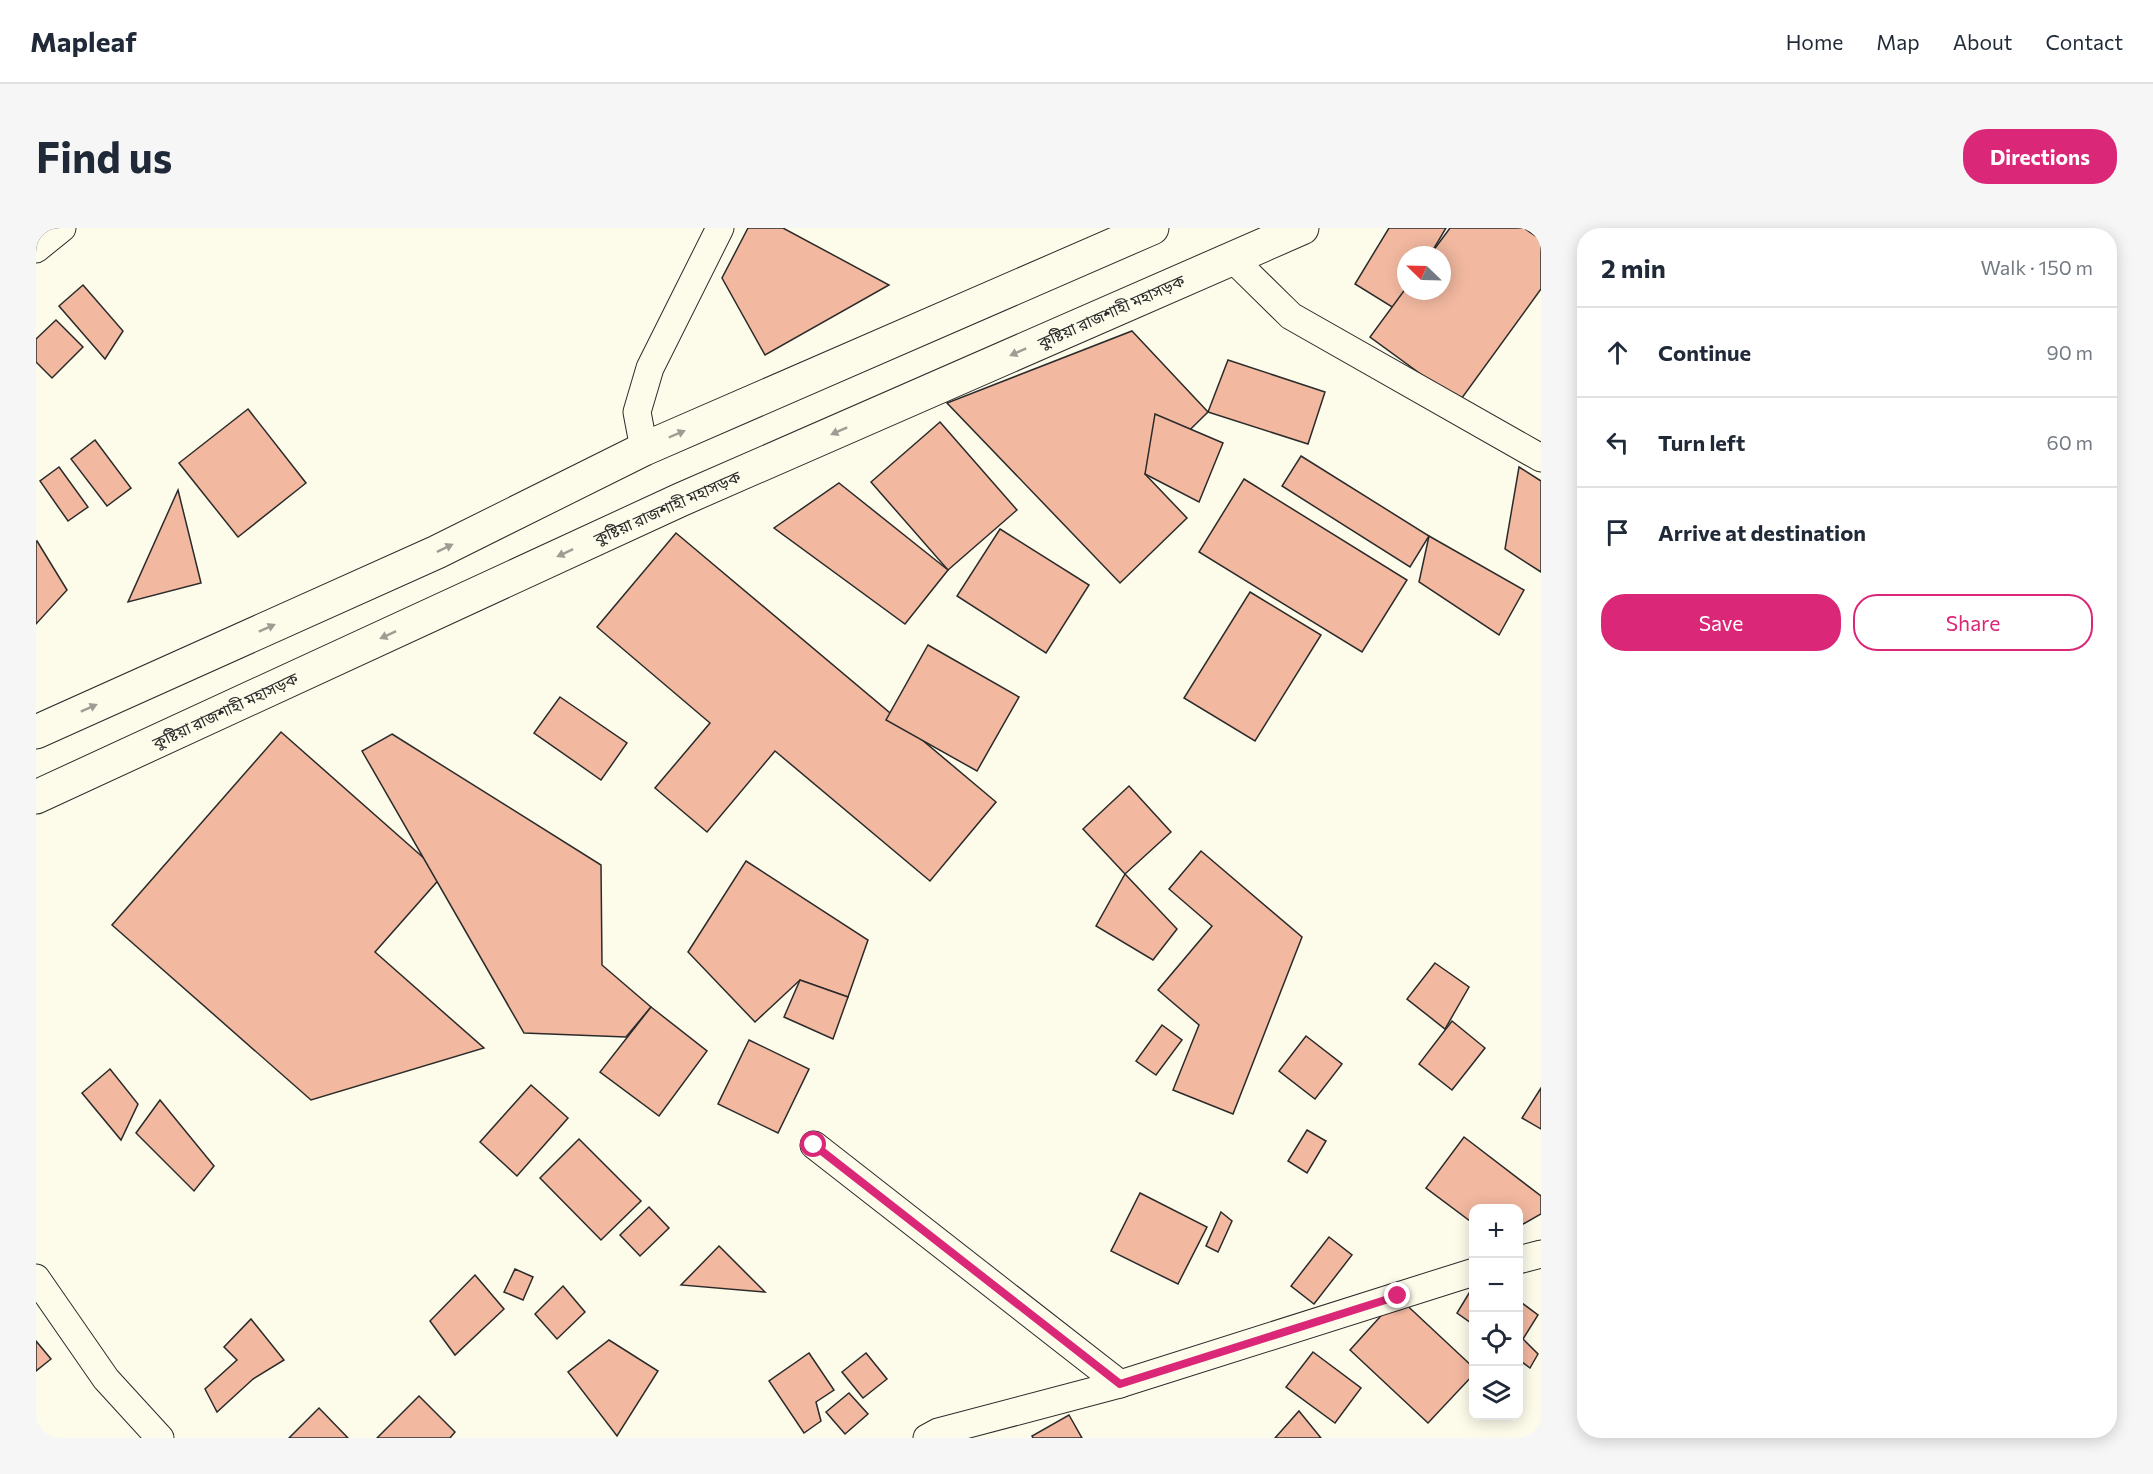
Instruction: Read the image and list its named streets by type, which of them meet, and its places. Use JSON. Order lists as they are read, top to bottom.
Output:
{
  "streets": {
    "highway": ["কুষ্টিয়া রাজশাহী মহাসড়ক"]
  },
  "north": "top left",
  "page": {
    "header": "Mapleaf",
    "nav": [
      "Home",
      "Map",
      "About",
      "Contact"
    ],
    "buttons": [
      "Directions",
      ["Save", "Share"]
    ],
    "title": "Find us",
    "heading": ["2 min", "Walk · 150 m"],
    "list": [
      ["Continue", "90 m"],
      ["Turn left", "60 m"],
      "Arrive at destination"
    ],
    "map_buttons": ["+", "−"]
  }
}
